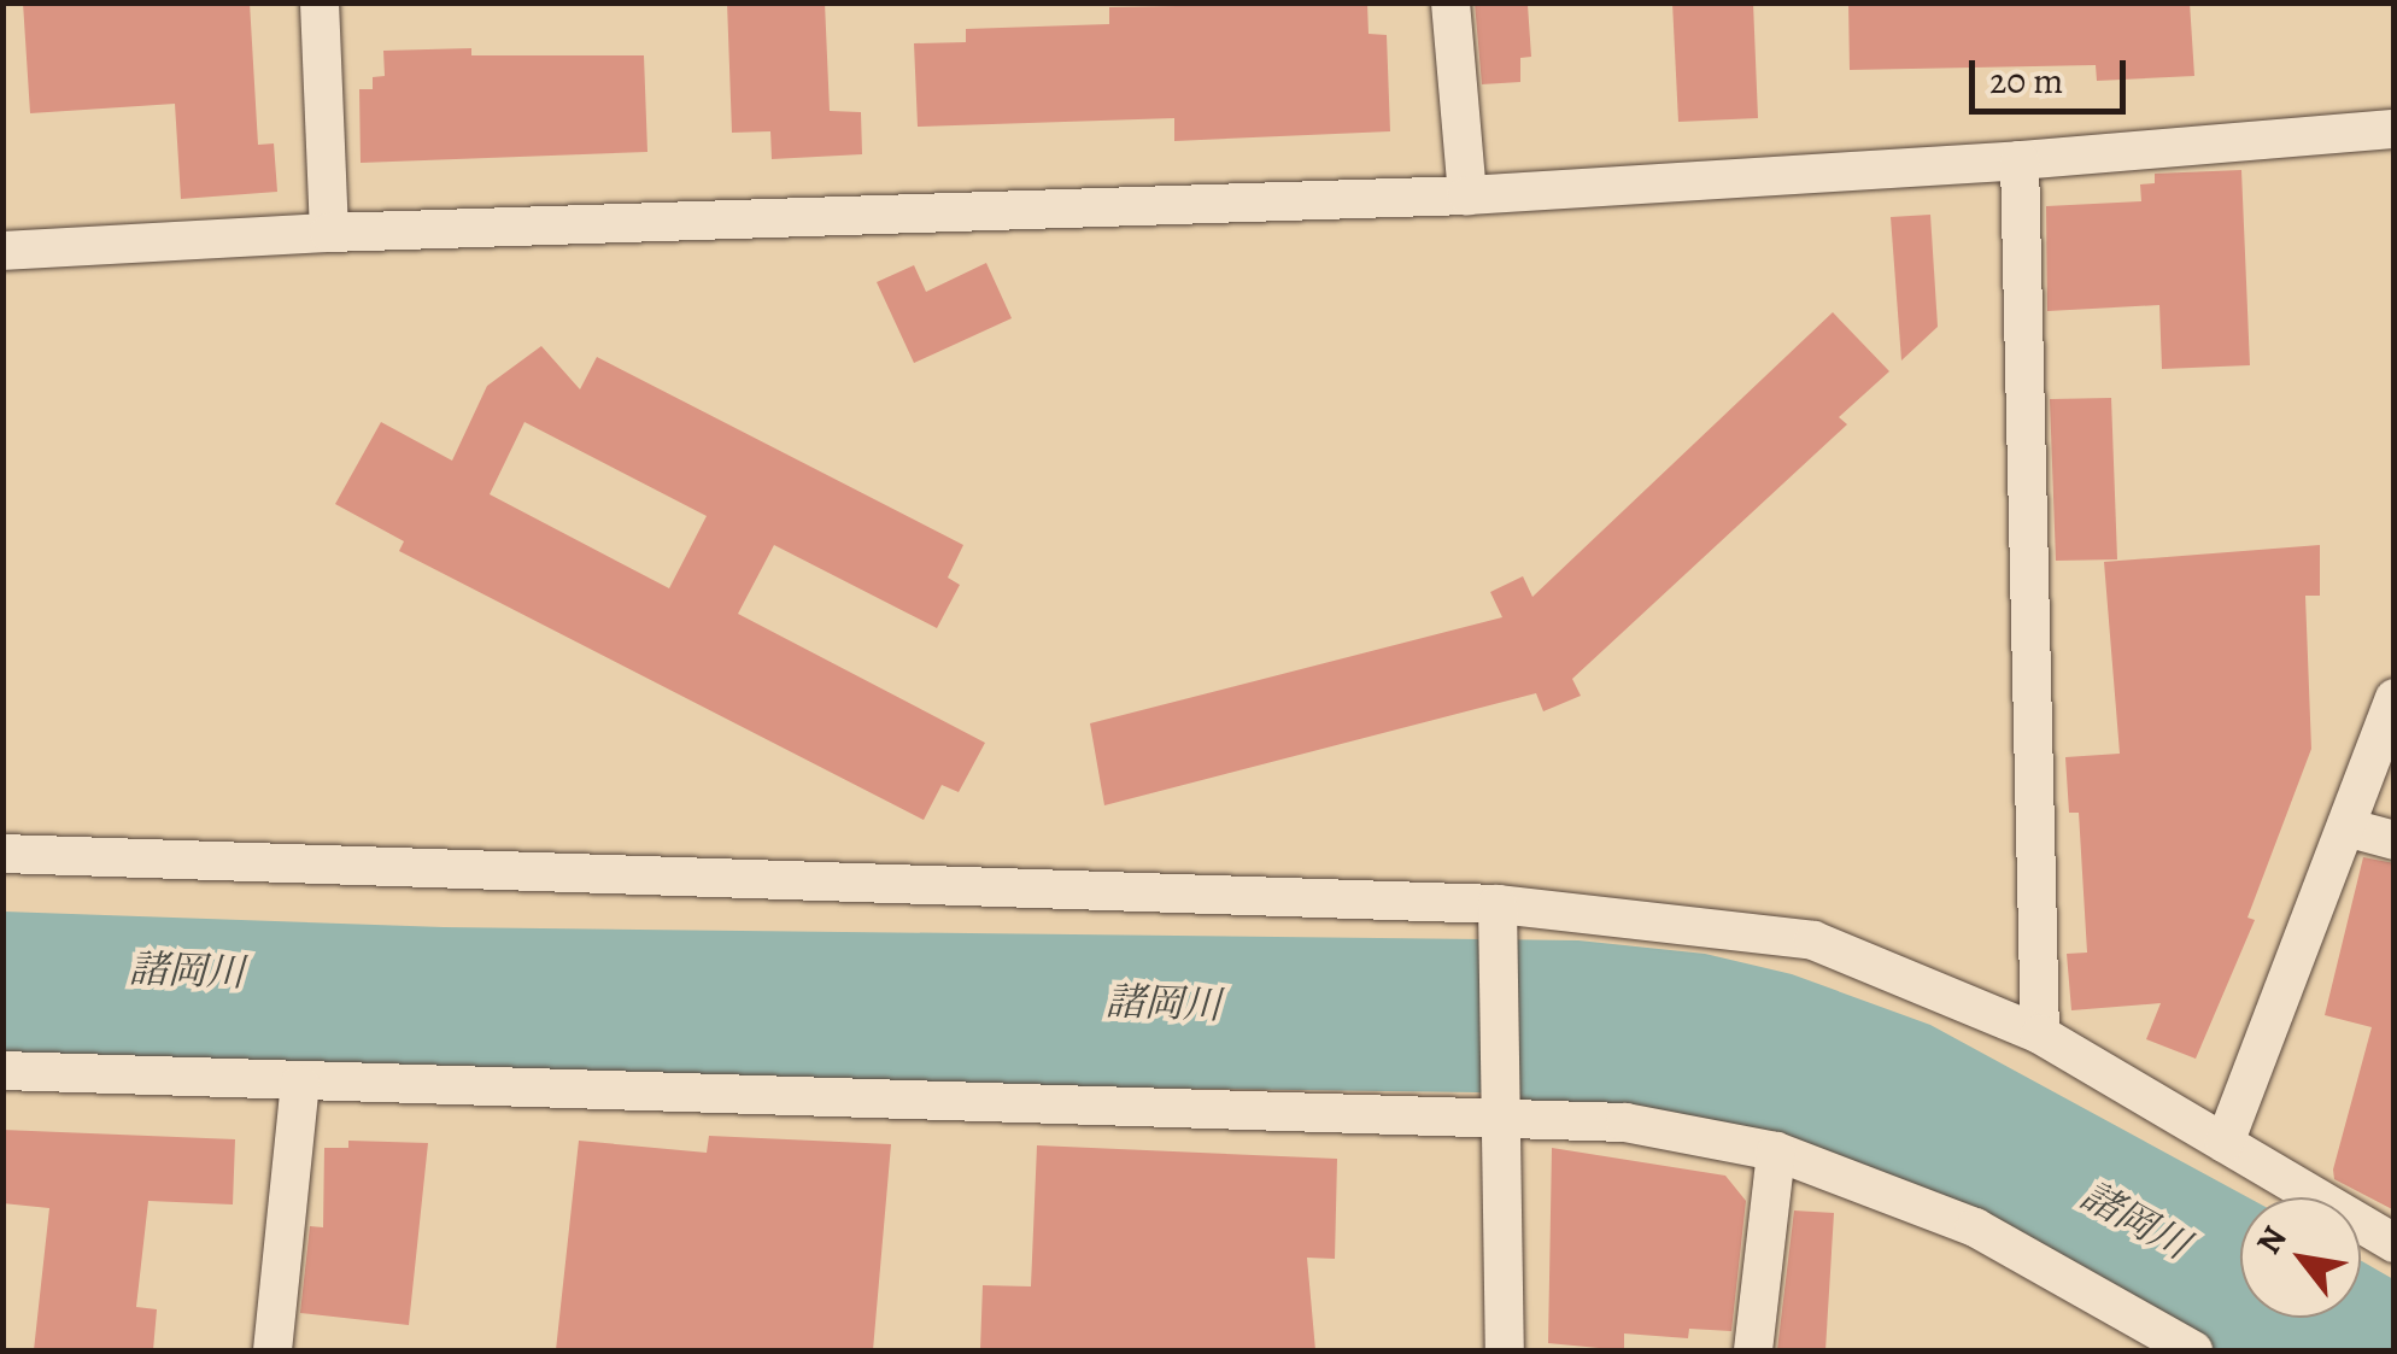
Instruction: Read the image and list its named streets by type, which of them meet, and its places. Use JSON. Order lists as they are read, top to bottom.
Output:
{
  "water": ["諸岡川"],
  "scale_bar": "20 m",
  "north": "top left"
}
